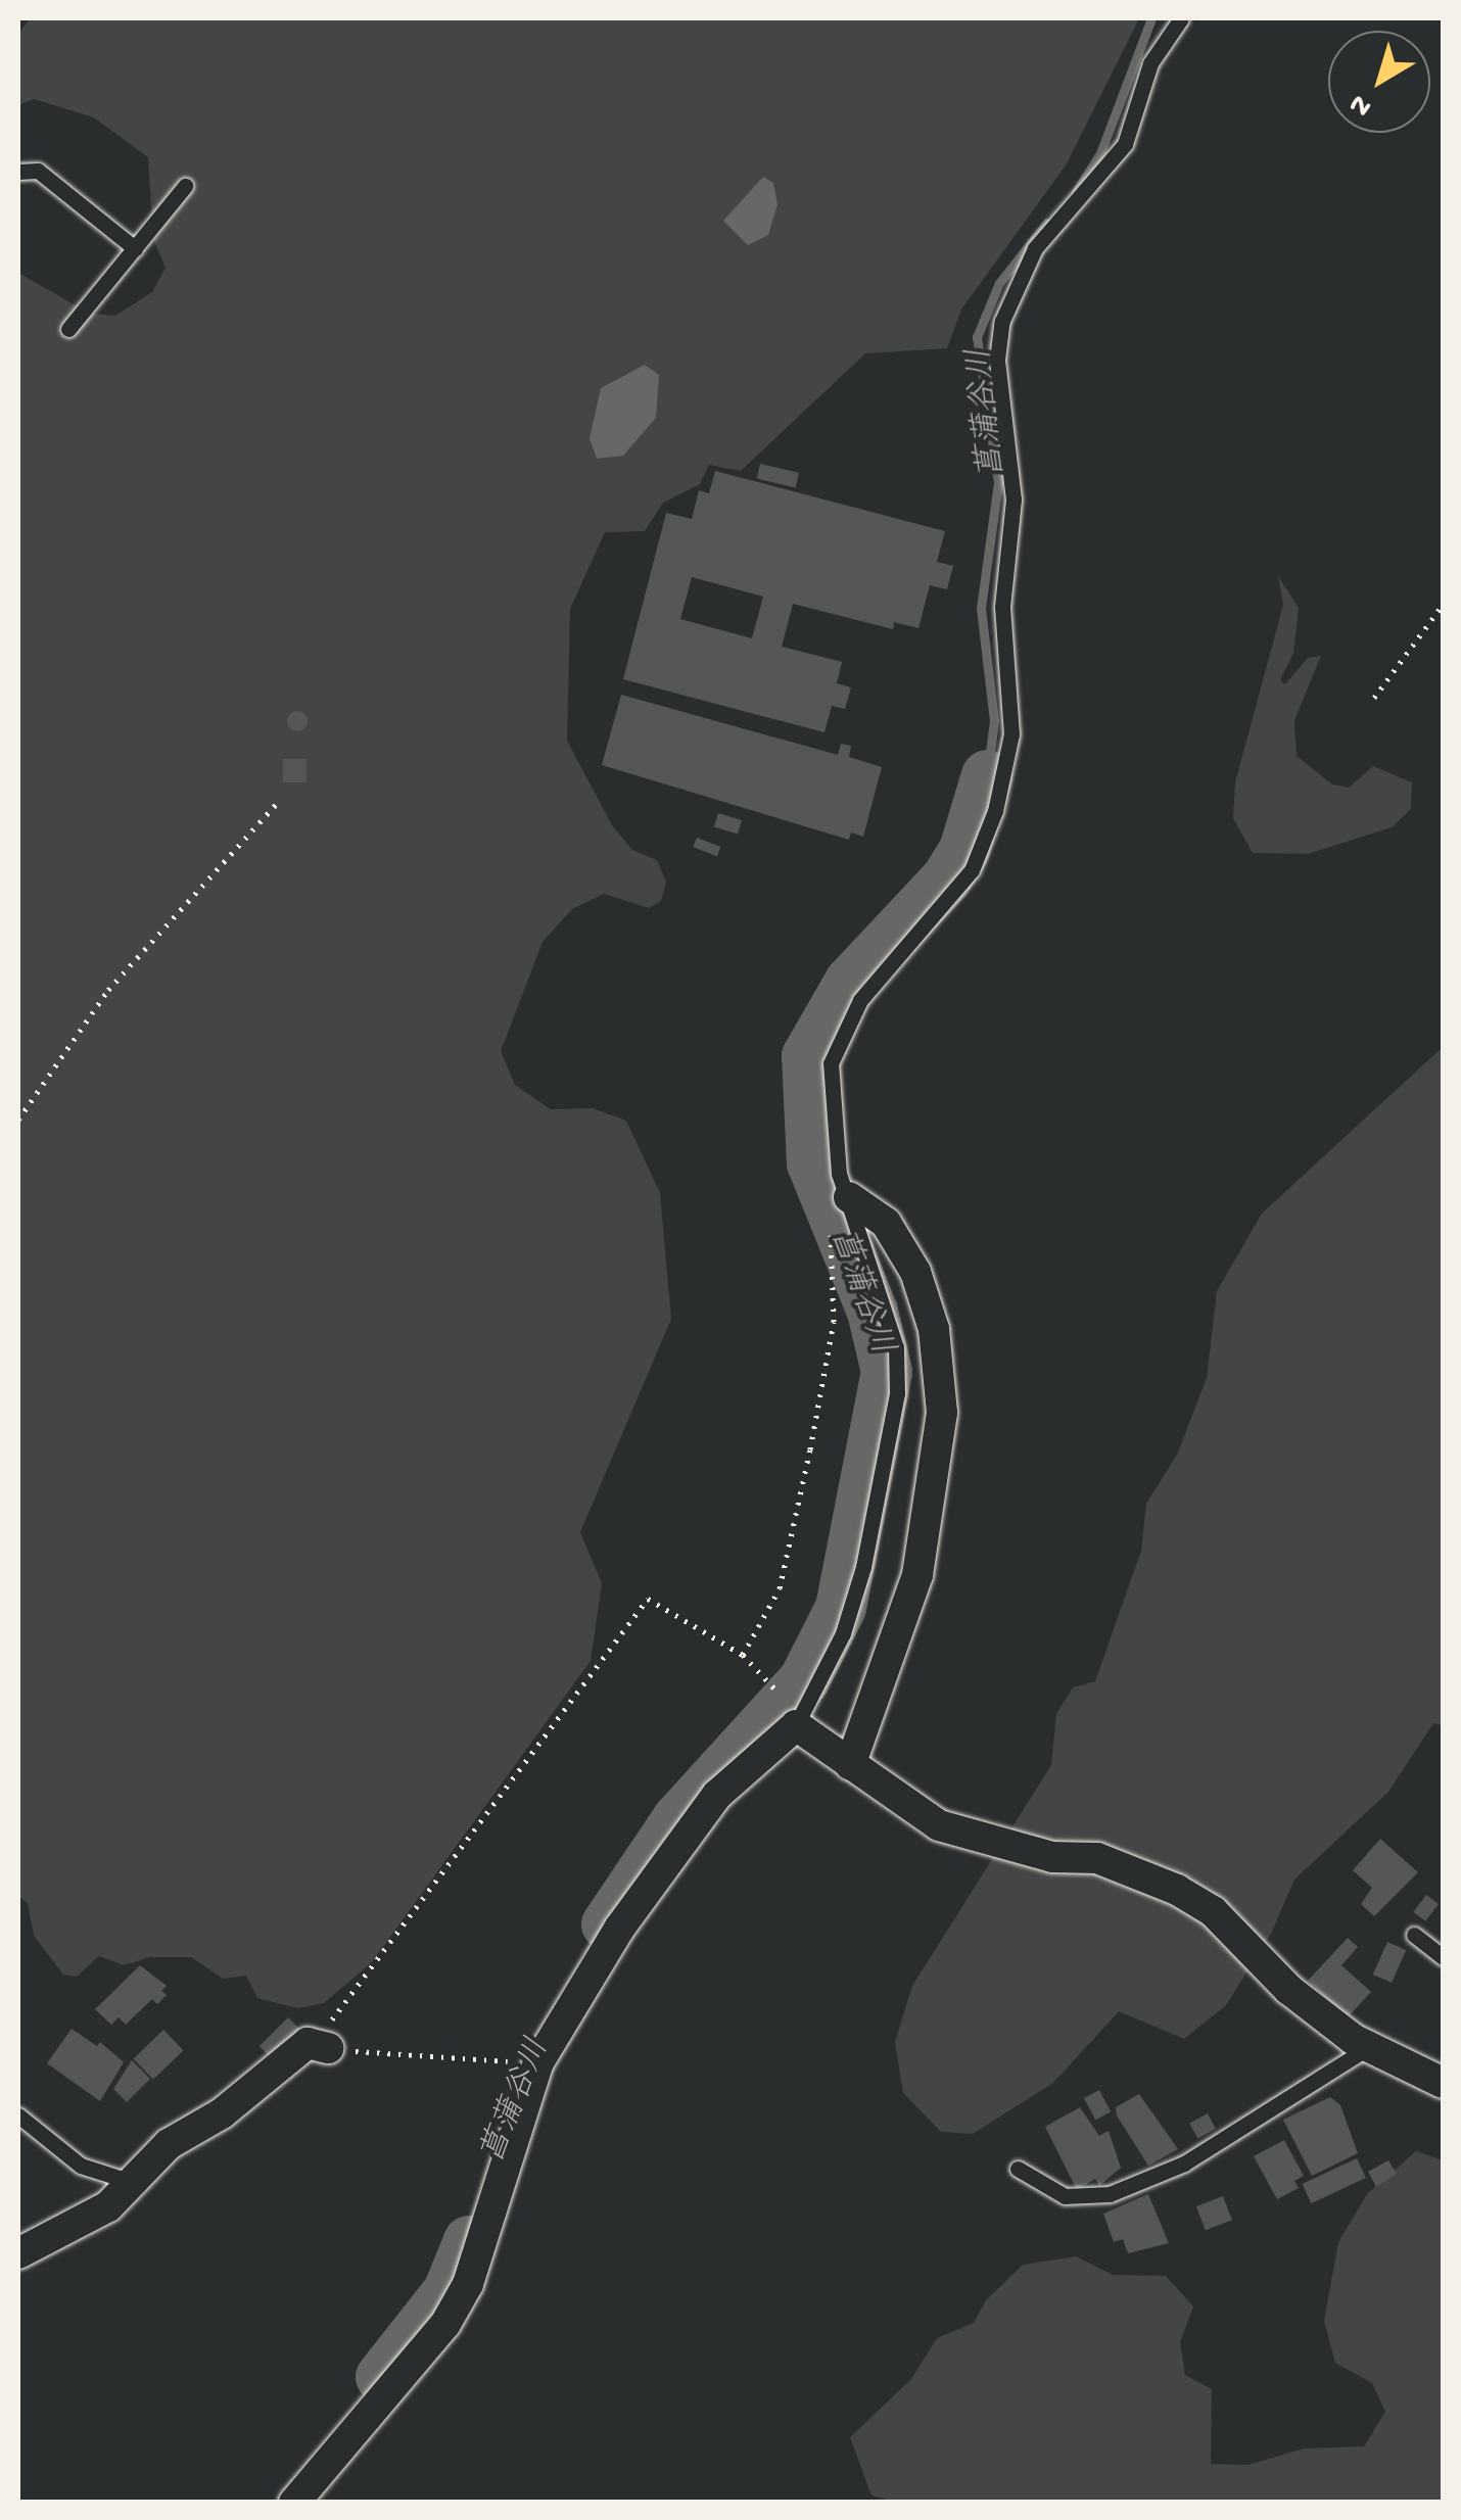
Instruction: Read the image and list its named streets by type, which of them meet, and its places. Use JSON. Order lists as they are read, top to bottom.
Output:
{
  "water": ["菖蒲谷川"],
  "north": "bottom left"
}
